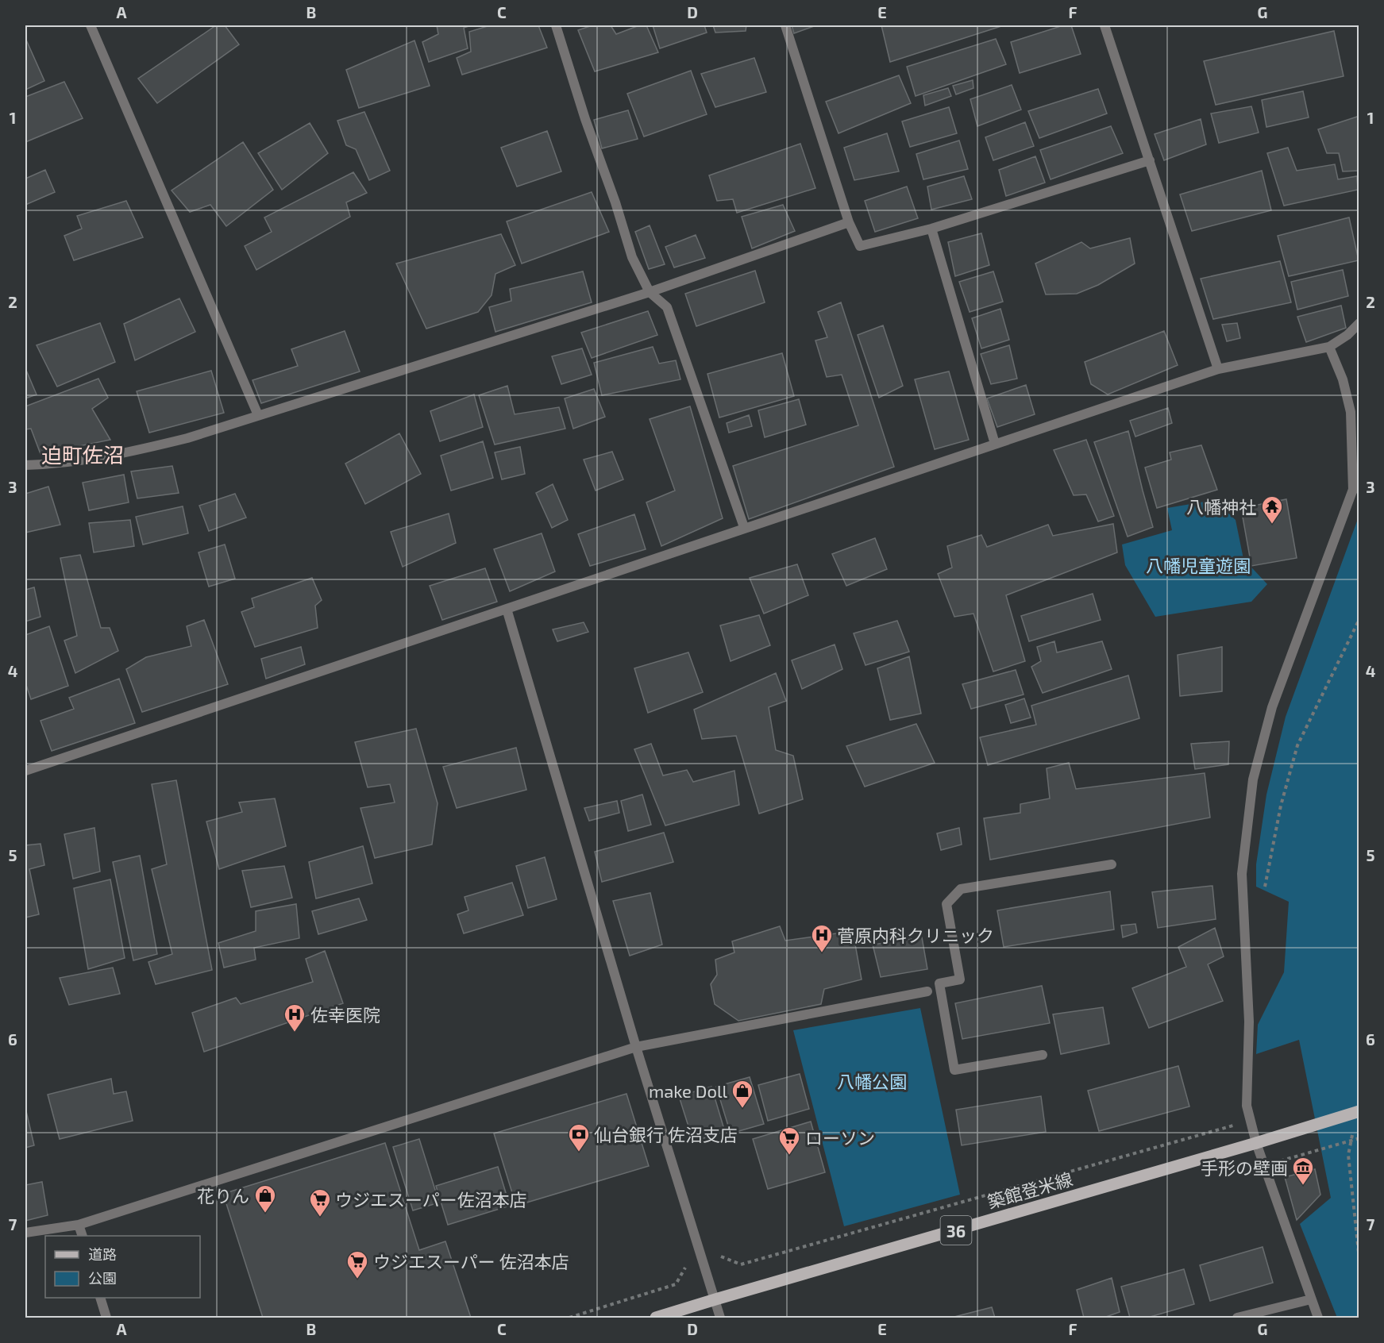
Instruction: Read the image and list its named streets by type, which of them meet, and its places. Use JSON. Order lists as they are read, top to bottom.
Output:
{
  "streets": {
    "main road": ["築館登米線", "36"]
  },
  "districts": ["迫町佐沼"],
  "parks": ["八幡児童遊園", "八幡公園"],
  "places": {
    "temple": ["八幡神社"],
    "hospital": ["菅原内科クリニック", "佐幸医院"],
    "shop": ["make Doll", "花りん"],
    "bank": ["仙台銀行 佐沼支店"],
    "supermarket": ["ローソン", "ウジエスーパー佐沼本店", "ウジエスーパー 佐沼本店"],
    "museum": ["手形の壁画"]
  },
  "legend": ["道路", "公園"],
  "grid": {
    "columns": [
      "A",
      "B",
      "C",
      "D",
      "E",
      "F",
      "G"
    ],
    "rows": [
      "1",
      "2",
      "3",
      "4",
      "5",
      "6",
      "7"
    ]
  }
}
